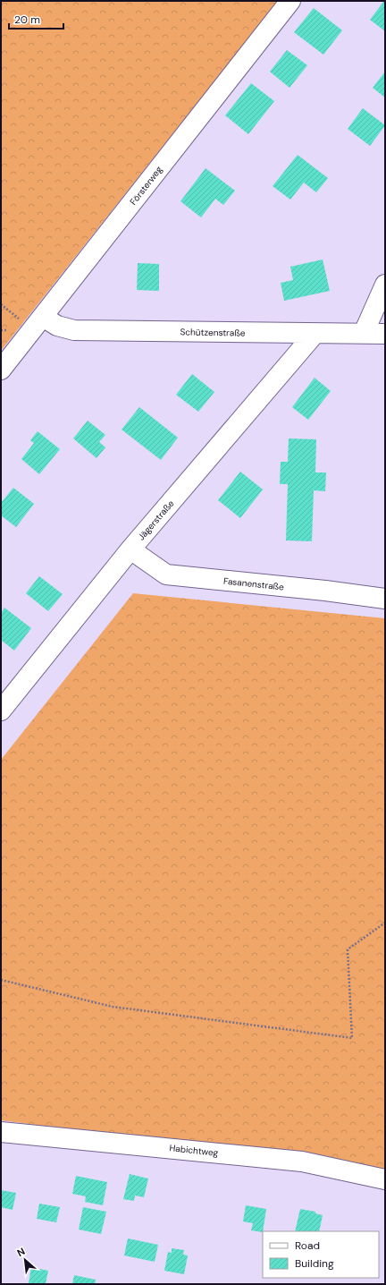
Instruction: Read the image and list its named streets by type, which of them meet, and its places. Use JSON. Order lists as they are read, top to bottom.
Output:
{
  "streets": {
    "street": [
      "Försterweg",
      "Schützenstraße",
      "Jägerstraße",
      "Fasanenstraße",
      "Habichtweg"
    ]
  },
  "crossings": [
    ["Försterweg", "Schützenstraße"],
    ["Schützenstraße", "Jägerstraße"],
    ["Jägerstraße", "Fasanenstraße"]
  ],
  "legend": ["Road", "Building"],
  "scale_bar": "20 m",
  "north": "top left"
}
